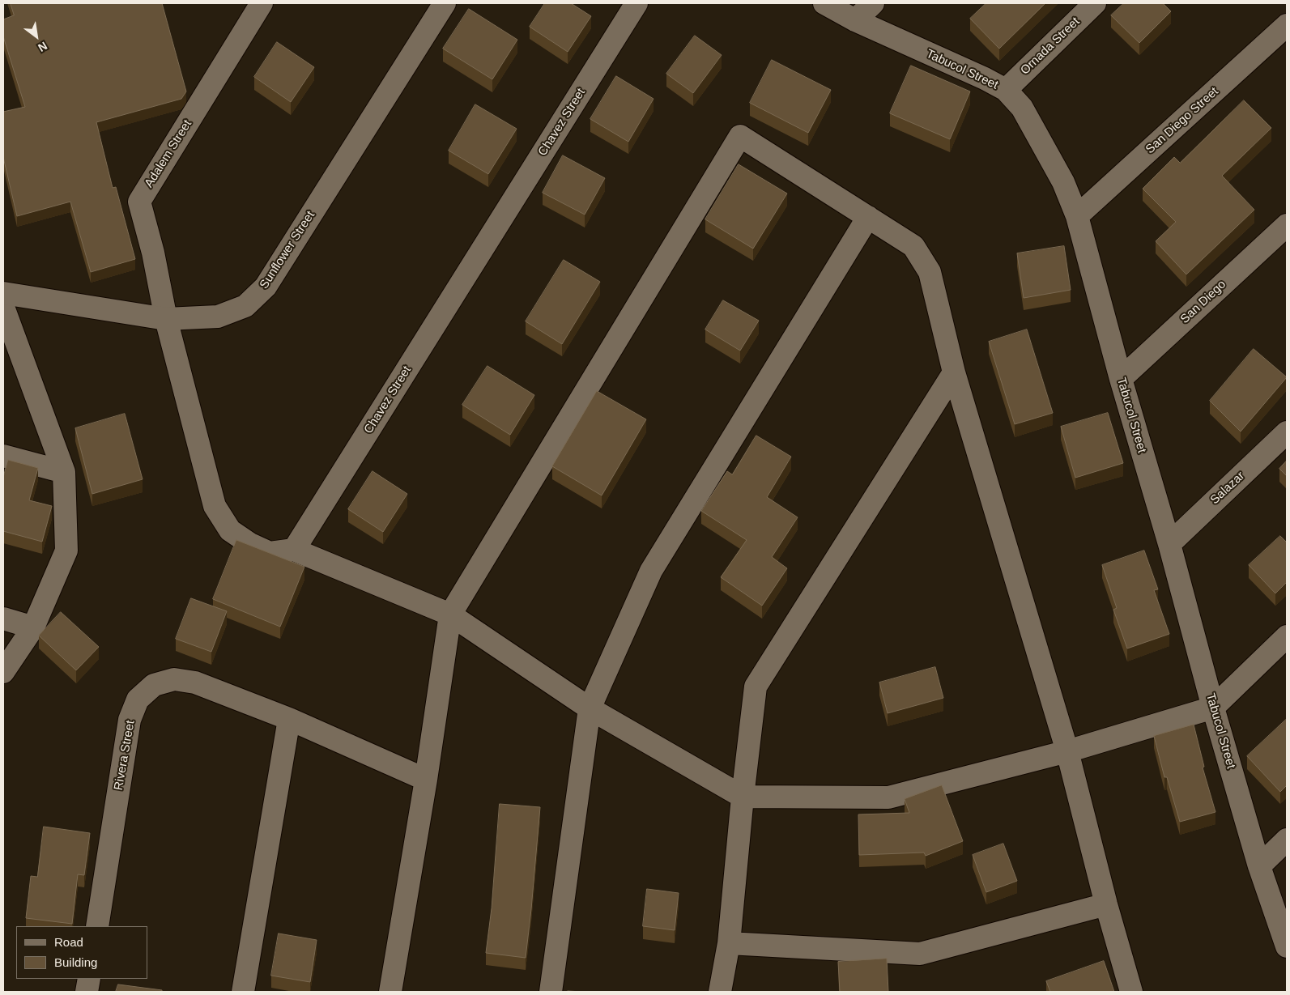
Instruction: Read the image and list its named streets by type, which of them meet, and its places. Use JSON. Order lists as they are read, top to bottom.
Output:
{
  "streets": {
    "street": [
      "Ornada Street",
      "Tabucol Street",
      "San Diego Street",
      "Chavez Street",
      "Adalem Street",
      "Sunflower Street",
      "San Diego",
      "Salazar",
      "Rivera Street"
    ]
  },
  "crossings": [
    ["Ornada Street", "Tabucol Street"],
    ["Tabucol Street", "San Diego Street"],
    ["Tabucol Street", "San Diego"],
    ["Tabucol Street", "Salazar"],
    ["Adalem Street", "Sunflower Street"]
  ],
  "legend": ["Road", "Building"],
  "north": "bottom right"
}
